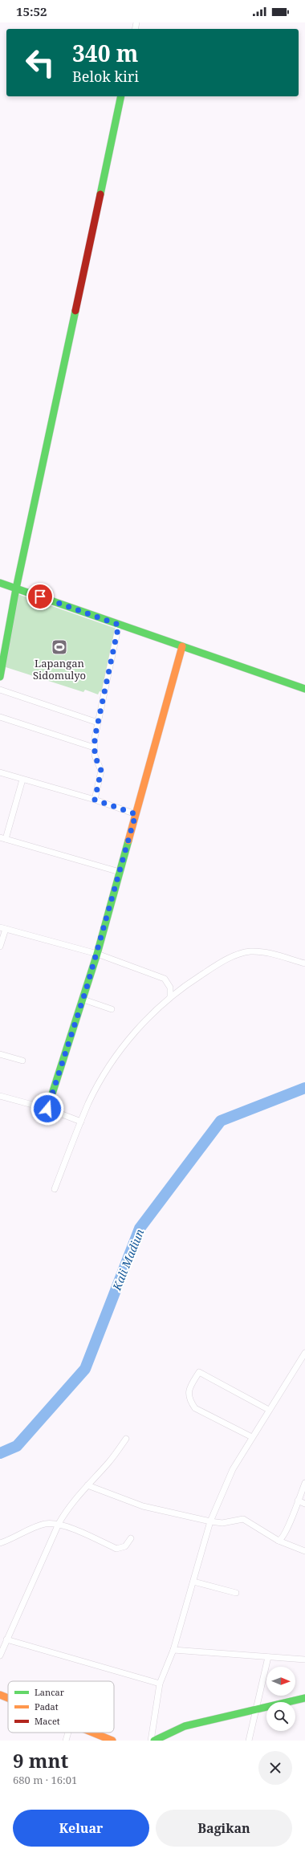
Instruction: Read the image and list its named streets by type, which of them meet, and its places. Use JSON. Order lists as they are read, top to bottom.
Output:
{
  "water": ["Kali Madiun"],
  "places": {
    "sports": ["Lapangan Sidomulyo"]
  },
  "legend": ["Lancar", "Padat", "Macet"],
  "north": "right",
  "page": {
    "status": "15:52",
    "turn": ["340 m", "Belok kiri"],
    "heading": ["9 mnt", "680 m · 16:01"],
    "buttons": ["Keluar", "Bagikan"]
  }
}
